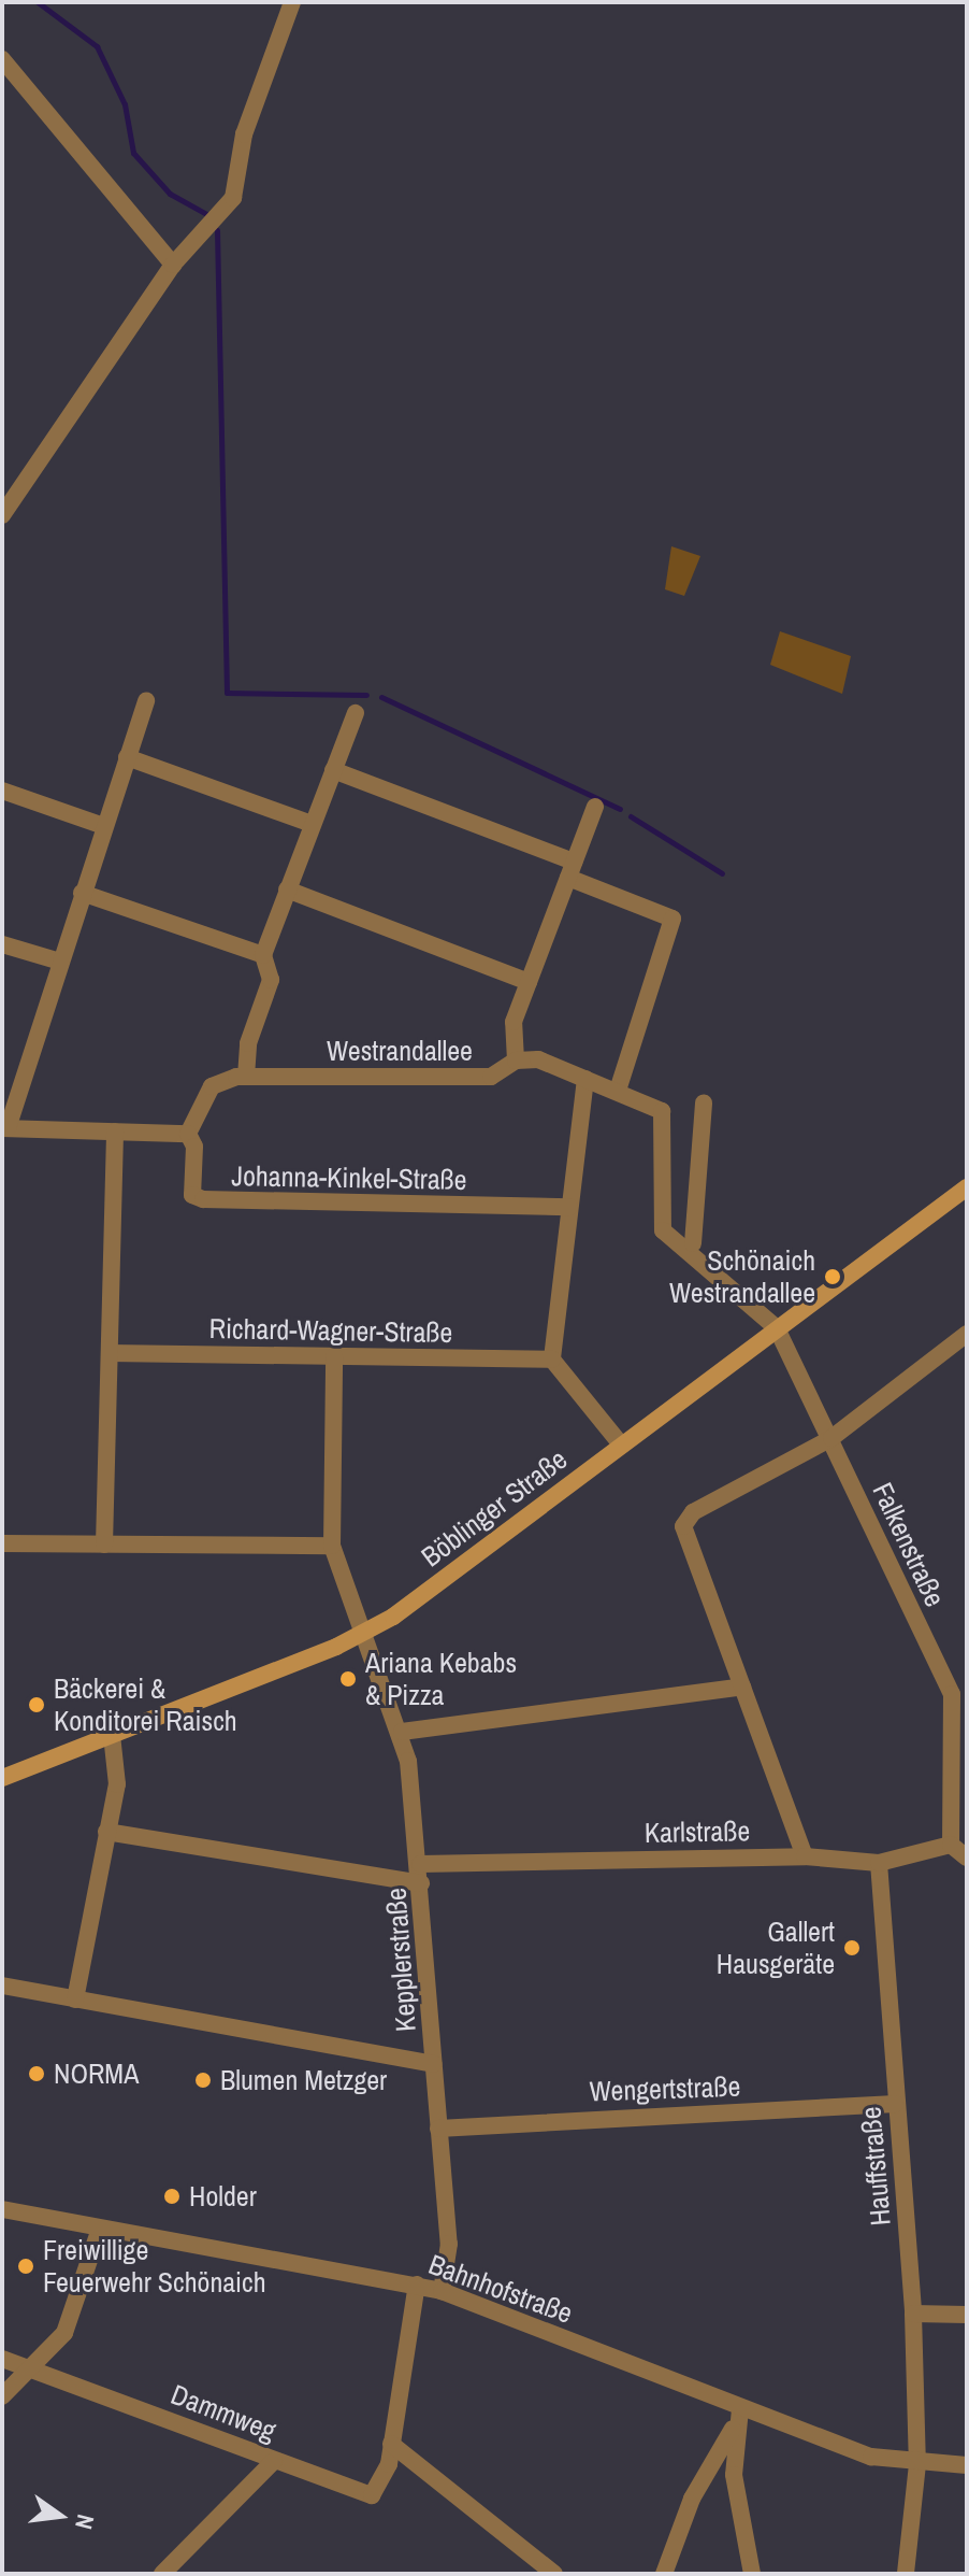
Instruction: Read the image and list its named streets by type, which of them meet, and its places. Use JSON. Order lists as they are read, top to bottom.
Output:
{
  "streets": {
    "main road": ["Böblinger Straße"],
    "street": [
      "Westrandallee",
      "Johanna-Kinkel-Straße",
      "Richard-Wagner-Straße",
      "Falkenstraße",
      "Karlstraße",
      "Kepplerstraße",
      "Wengertstraße",
      "Hauffstraße",
      "Bahnhofstraße",
      "Dammweg"
    ]
  },
  "crossings": [
    ["Westrandallee", "Johanna-Kinkel-Straße"],
    ["Böblinger Straße", "Falkenstraße"],
    ["Böblinger Straße", "Kepplerstraße"],
    ["Falkenstraße", "Karlstraße"],
    ["Karlstraße", "Kepplerstraße"],
    ["Karlstraße", "Hauffstraße"],
    ["Kepplerstraße", "Wengertstraße"],
    ["Kepplerstraße", "Bahnhofstraße"],
    ["Wengertstraße", "Hauffstraße"],
    ["Hauffstraße", "Bahnhofstraße"]
  ],
  "places": [
    "Schönaich Westrandallee",
    "Ariana Kebabs & Pizza",
    "Bäckerei & Konditorei Raisch",
    "Gallert Hausgeräte",
    "NORMA",
    "Blumen Metzger",
    "Holder",
    "Freiwillige Feuerwehr Schönaich"
  ],
  "north": "right"
}
